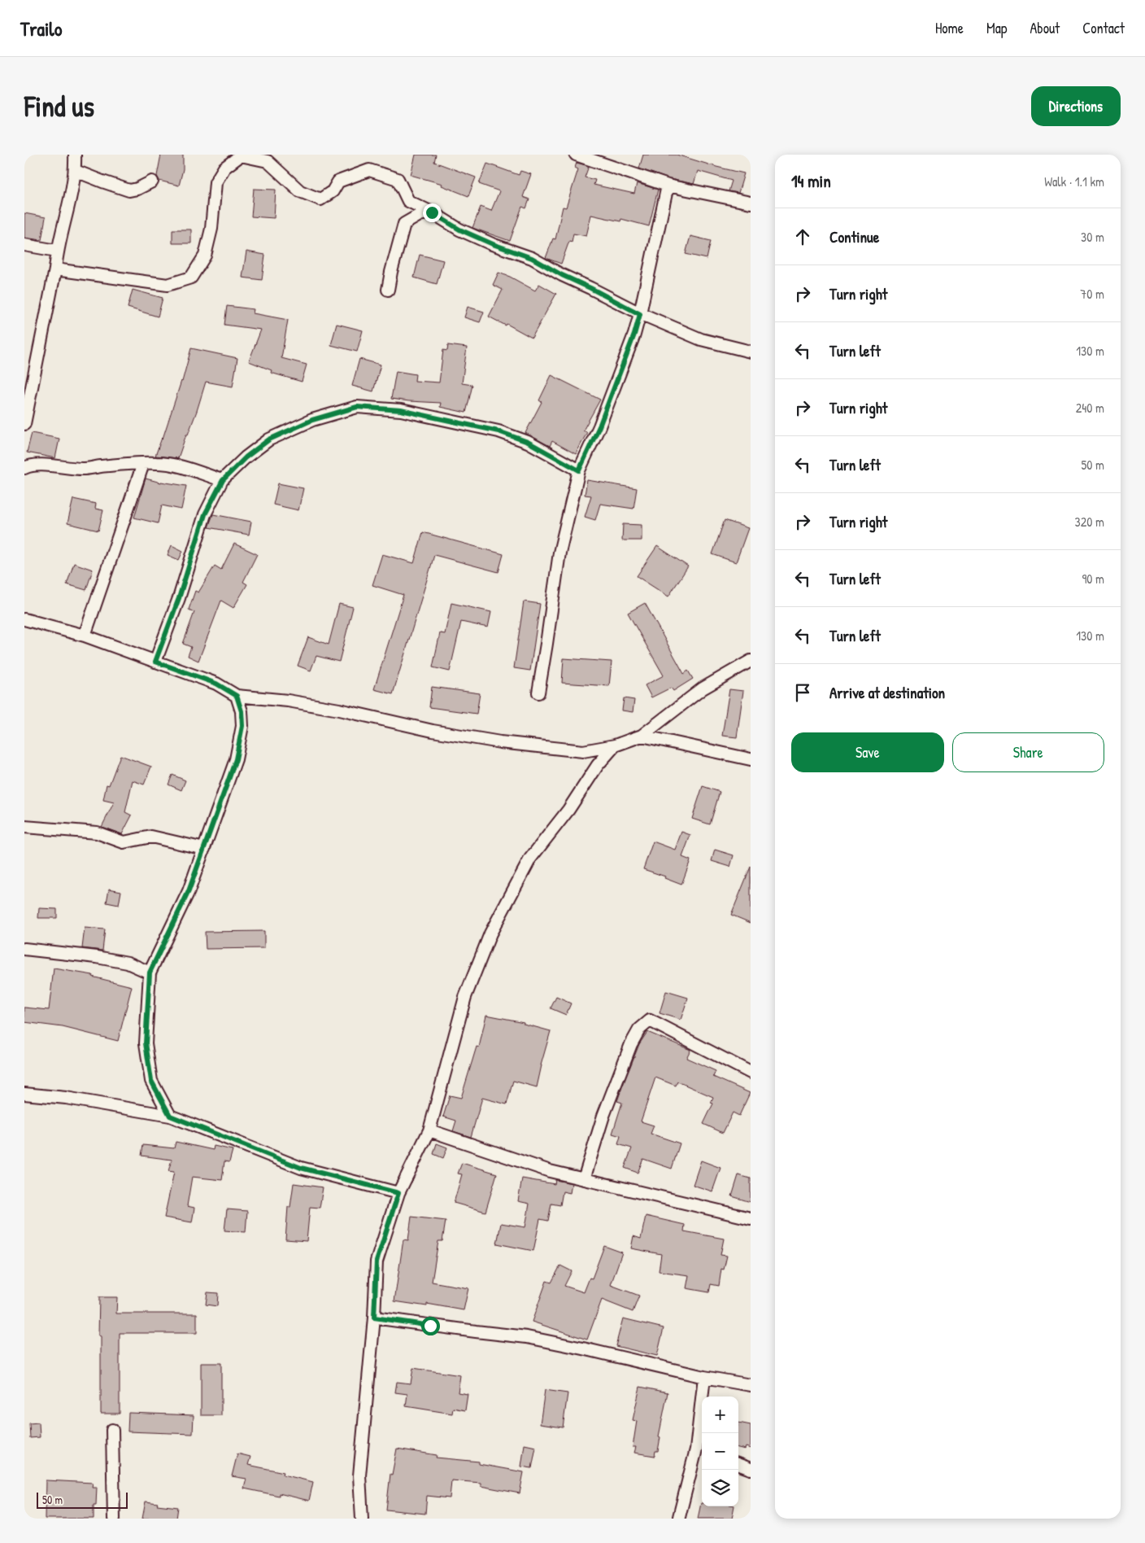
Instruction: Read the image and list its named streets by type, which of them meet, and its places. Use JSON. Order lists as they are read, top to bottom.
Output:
{
  "scale_bar": "50 m",
  "page": {
    "header": "Trailo",
    "nav": [
      "Home",
      "Map",
      "About",
      "Contact"
    ],
    "buttons": [
      "Directions",
      ["Save", "Share"]
    ],
    "title": "Find us",
    "heading": ["14 min", "Walk · 1.1 km"],
    "list": [
      ["Continue", "30 m"],
      ["Turn right", "70 m"],
      ["Turn left", "130 m"],
      ["Turn right", "240 m"],
      ["Turn left", "50 m"],
      ["Turn right", "320 m"],
      ["Turn left", "90 m"],
      ["Turn left", "130 m"],
      "Arrive at destination"
    ],
    "map_buttons": ["+", "−"],
    "scale": "50 m"
  }
}
